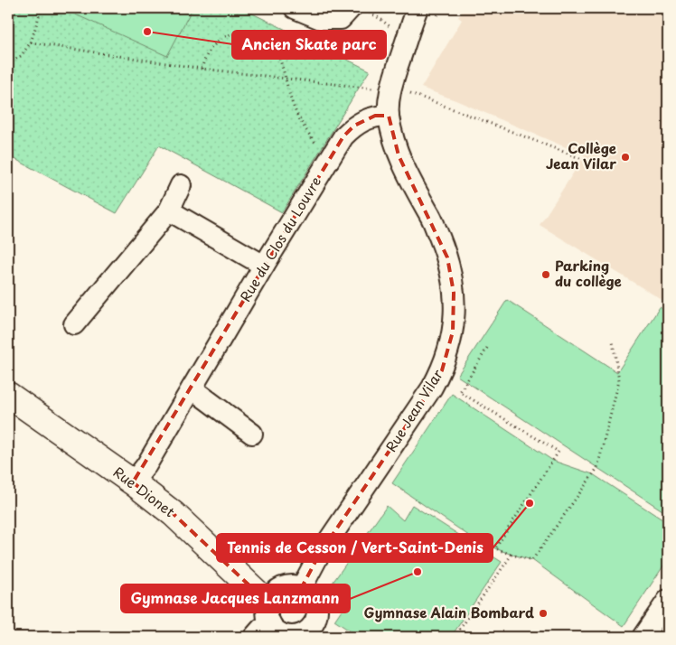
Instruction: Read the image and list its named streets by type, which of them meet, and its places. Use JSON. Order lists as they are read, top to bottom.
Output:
{
  "streets": {
    "street": ["Rue du Clos du Louvre", "Rue Jean Vilar", "Rue Dionet"]
  },
  "crossings": [
    ["Rue du Clos du Louvre", "Rue Jean Vilar"],
    ["Rue du Clos du Louvre", "Rue Dionet"],
    ["Rue Jean Vilar", "Rue Dionet"]
  ],
  "places": [
    "Ancien Skate parc",
    "Collège Jean Vilar",
    "Parking du collège",
    "Tennis de Cesson / Vert-Saint-Denis",
    "Gymnase Jacques Lanzmann",
    "Gymnase Alain Bombard"
  ]
}
